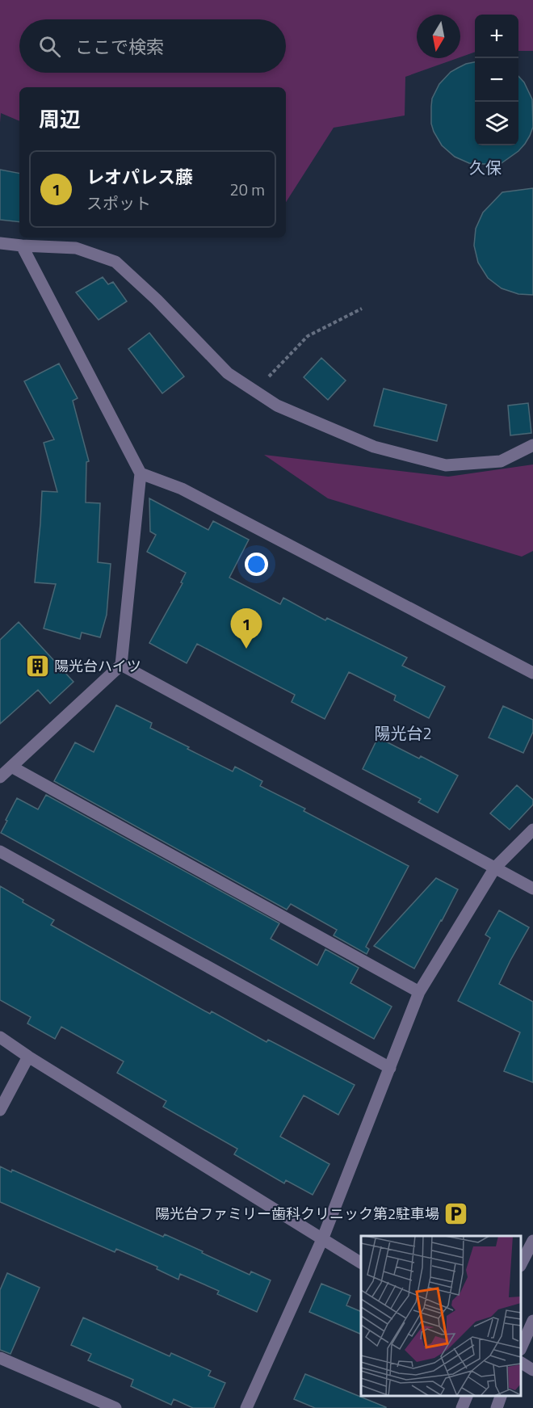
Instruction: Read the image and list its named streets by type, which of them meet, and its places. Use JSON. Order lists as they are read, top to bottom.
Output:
{
  "districts": ["久保", "陽光台2"],
  "places": {
    "building": ["陽光台ハイツ"],
    "parking": ["陽光台ファミリー歯科クリニック第2駐車場"]
  },
  "north": "bottom",
  "page": {
    "map_buttons": ["+", "−"],
    "search": "ここで検索",
    "heading": "周辺",
    "list": [
      {
        "mark": "1",
        "name": "レオパレス藤",
        "note": "スポット",
        "value": "20 m"
      }
    ],
    "pins": "1"
  }
}
